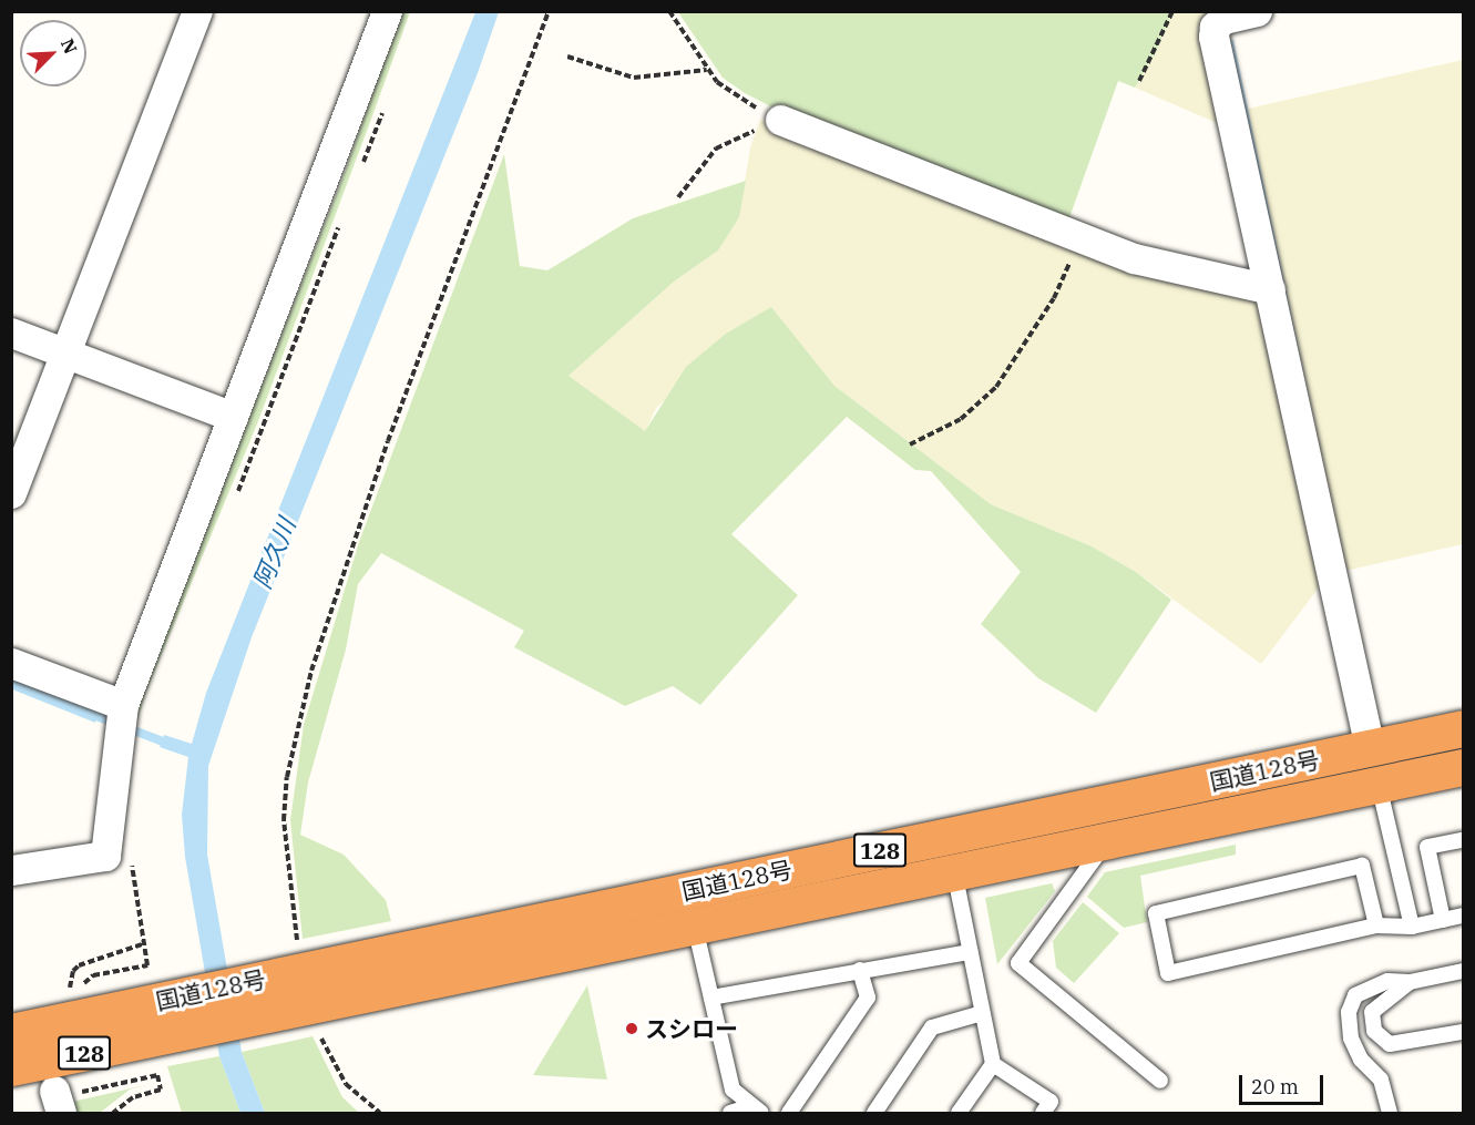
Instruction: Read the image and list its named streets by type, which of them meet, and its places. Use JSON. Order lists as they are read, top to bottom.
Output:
{
  "streets": {
    "highway": ["国道128号", "128"]
  },
  "water": ["阿久川"],
  "places": ["スシロー"],
  "scale_bar": "20 m",
  "north": "top right"
}
